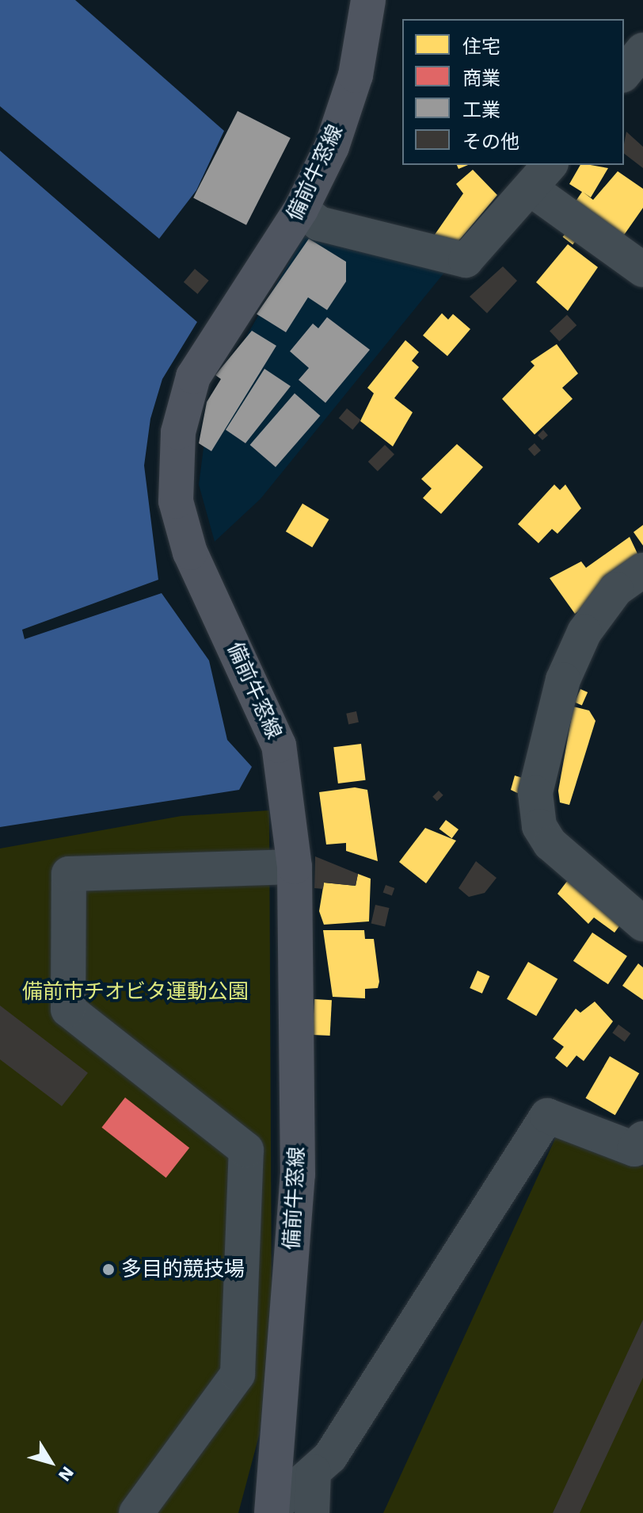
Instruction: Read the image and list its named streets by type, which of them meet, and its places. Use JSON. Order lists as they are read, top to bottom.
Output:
{
  "streets": {
    "main road": ["備前牛窓線"]
  },
  "parks": ["備前市チオビタ運動公園"],
  "places": ["多目的競技場"],
  "legend": [
    "住宅",
    "商業",
    "工業",
    "その他"
  ],
  "north": "bottom right"
}
